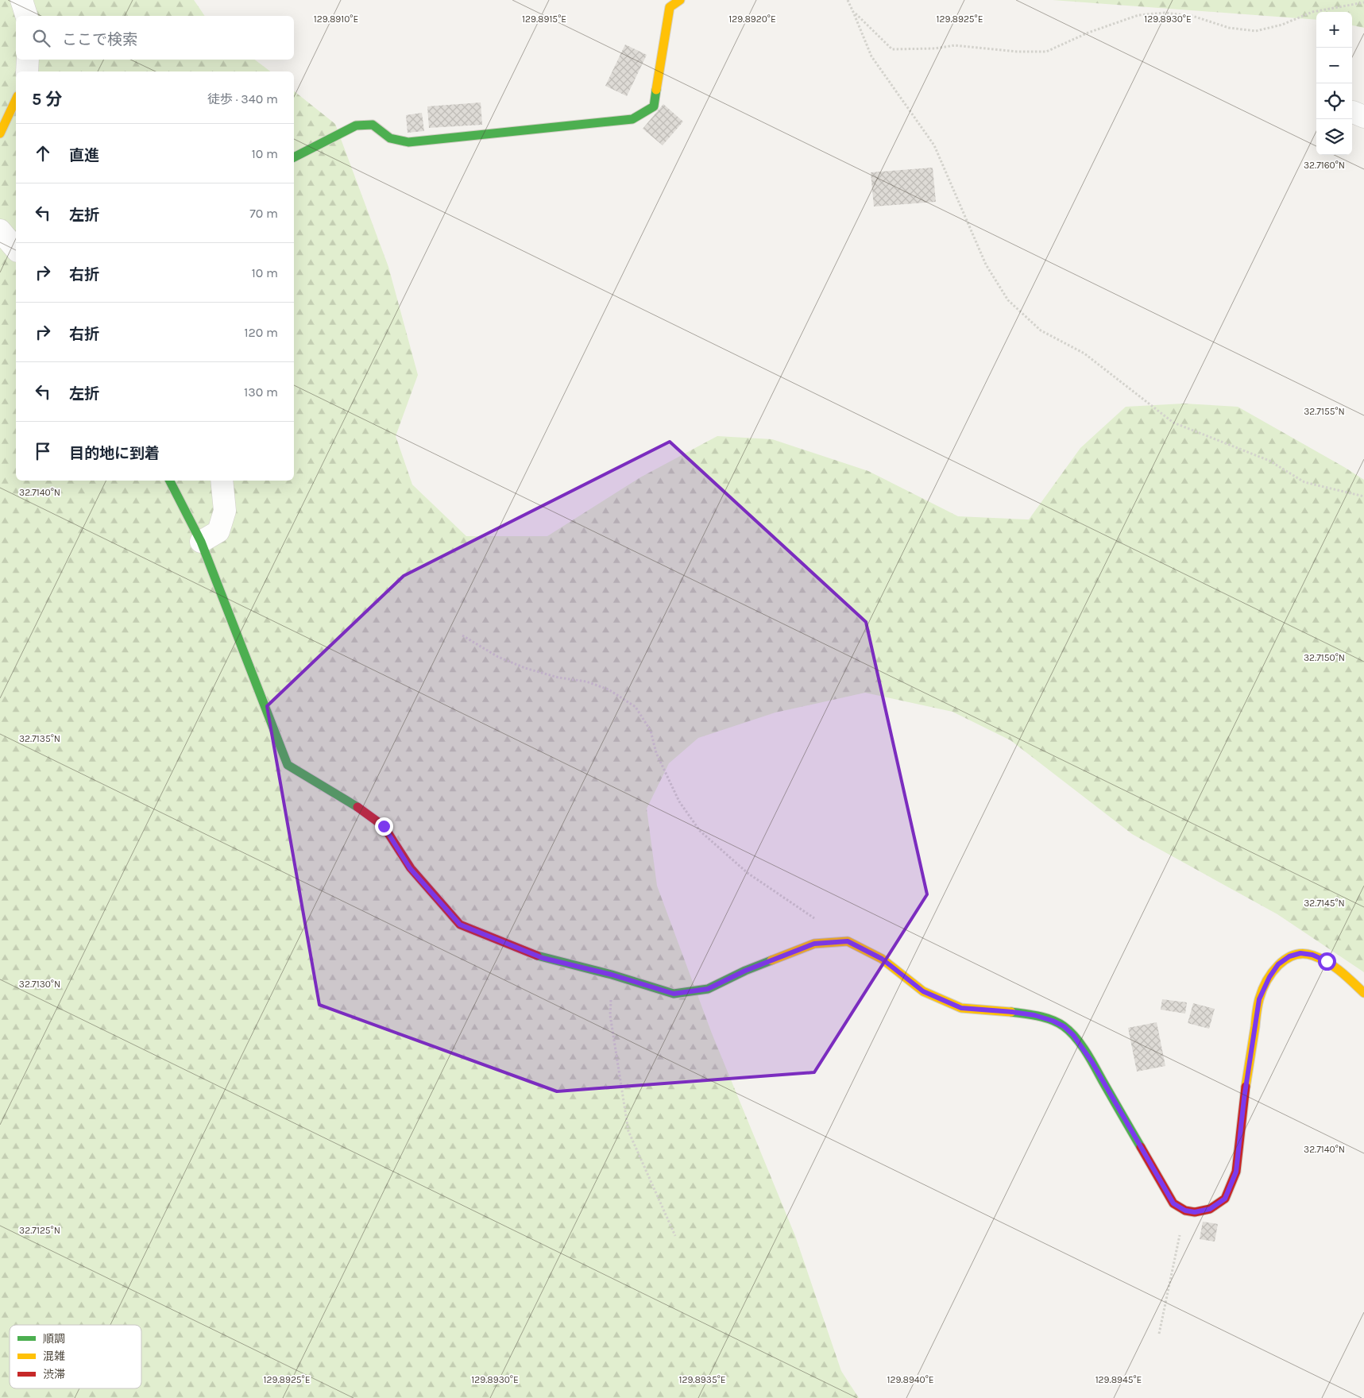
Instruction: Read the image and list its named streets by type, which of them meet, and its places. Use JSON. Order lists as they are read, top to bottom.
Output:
{
  "legend": ["順調", "混雑", "渋滞"],
  "page": {
    "map_buttons": ["+", "−"],
    "search": "ここで検索",
    "heading": ["5 分", "徒歩 · 340 m"],
    "list": [
      ["直進", "10 m"],
      ["左折", "70 m"],
      ["右折", "10 m"],
      ["右折", "120 m"],
      ["左折", "130 m"],
      "目的地に到着"
    ]
  },
  "coordinates": [
    "129.8910°E",
    "129.8915°E",
    "129.8920°E",
    "129.8925°E",
    "129.8930°E",
    "32.7160°N",
    "32.7155°N",
    "32.7140°N",
    "32.7150°N",
    "32.7135°N",
    "32.7145°N",
    "32.7130°N",
    "32.7125°N",
    "129.8935°E",
    "129.8940°E",
    "129.8945°E"
  ]
}
